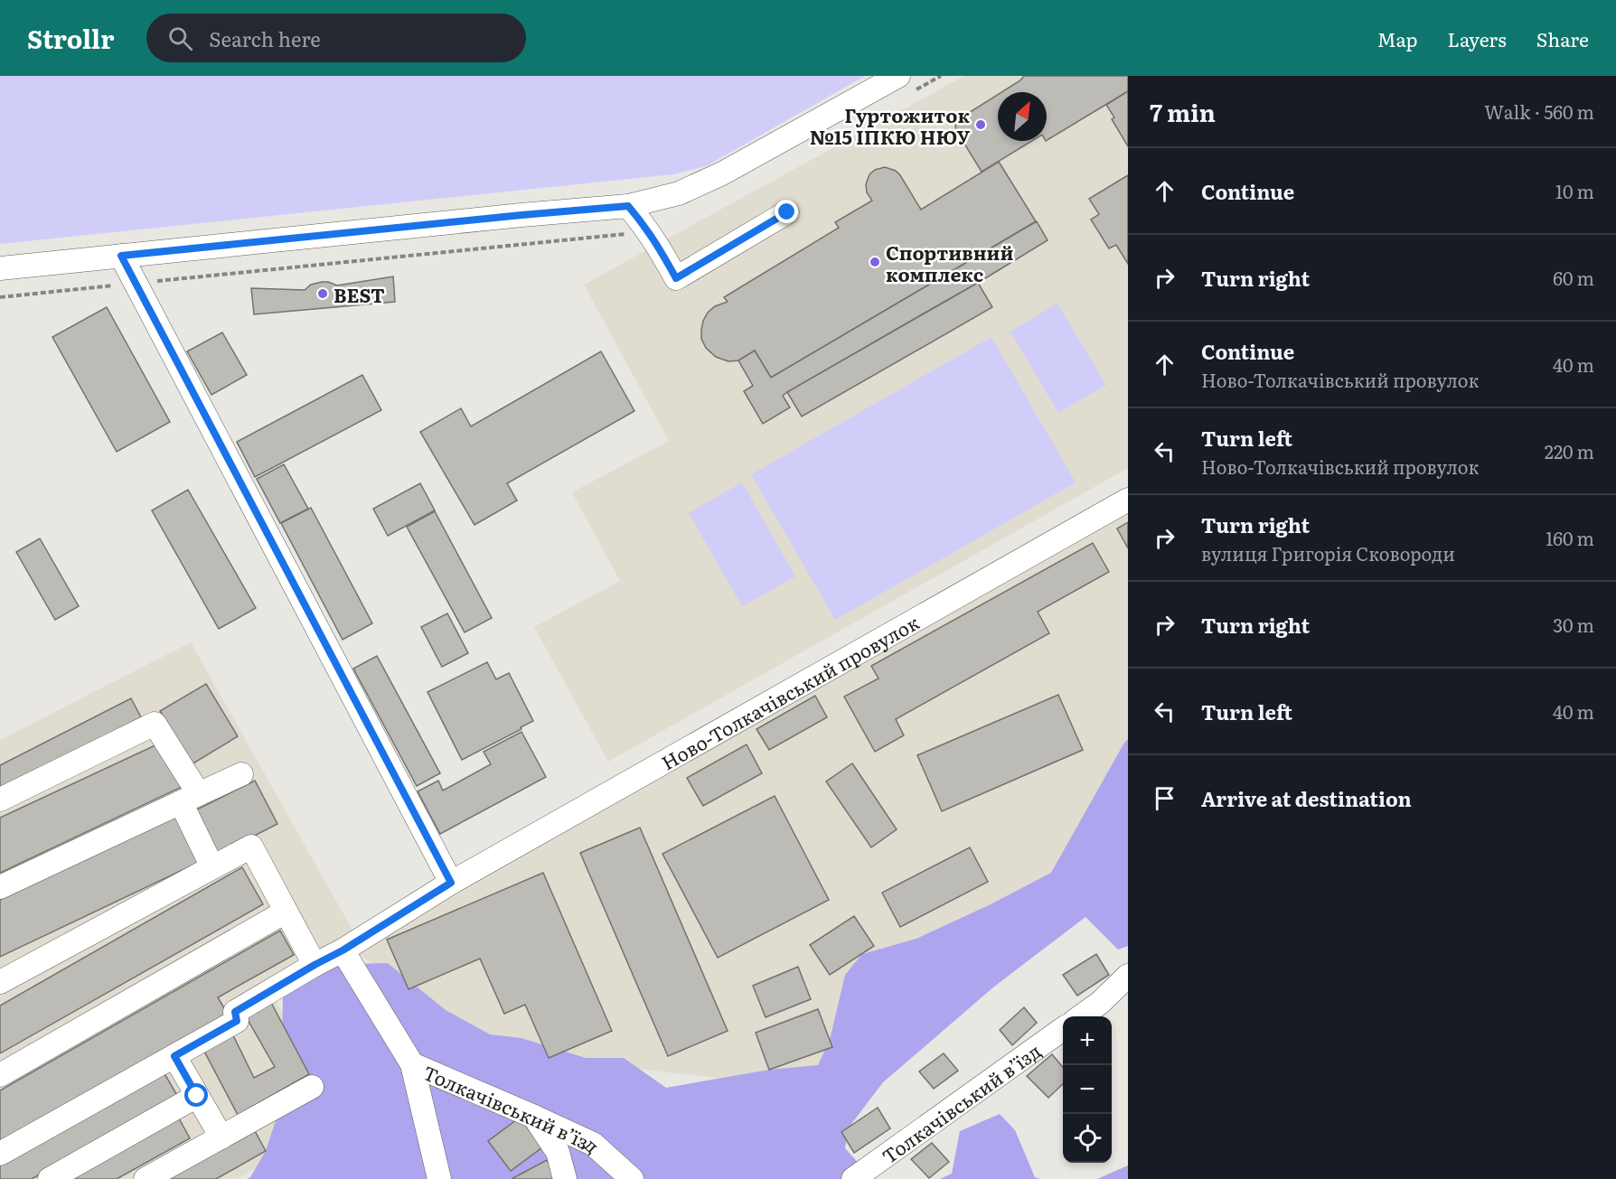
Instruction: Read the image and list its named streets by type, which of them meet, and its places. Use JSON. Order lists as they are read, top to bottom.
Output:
{
  "streets": {
    "street": ["Ново-Толкачівський провулок", "Толкачівський в’їзд"]
  },
  "crossings": [
    ["Ново-Толкачівський провулок", "Толкачівський в’їзд"]
  ],
  "places": ["Гуртожиток №15 ІПКЮ НЮУ", "Спортивний комплекс", "BEST"],
  "north": "top right",
  "page": {
    "header": "Strollr",
    "search": "Search here",
    "nav": ["Map", "Layers", "Share"],
    "heading": ["7 min", "Walk · 560 m"],
    "list": [
      ["Continue", "10 m"],
      ["Turn right", "60 m"],
      ["Continue", "Ново-Толкачівський провулок", "40 m"],
      ["Turn left", "Ново-Толкачівський провулок", "220 m"],
      ["Turn right", "вулиця Григорія Сковороди", "160 m"],
      ["Turn right", "30 m"],
      ["Turn left", "40 m"],
      "Arrive at destination"
    ],
    "map_buttons": ["+", "−"]
  }
}
